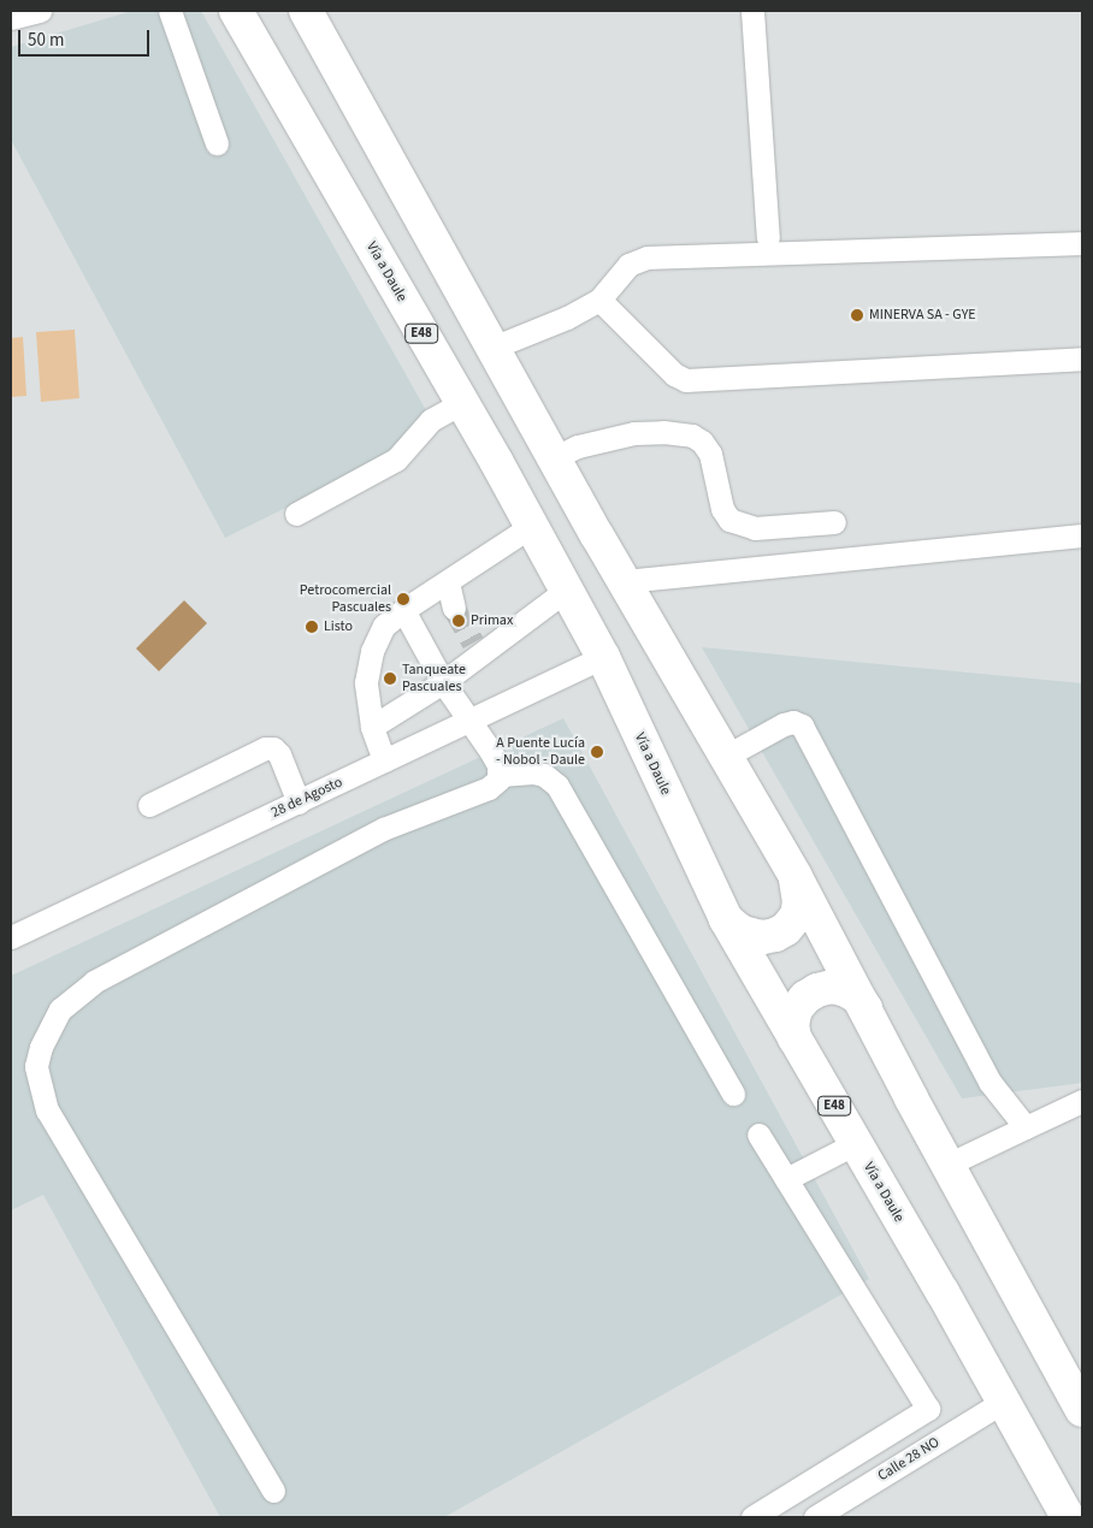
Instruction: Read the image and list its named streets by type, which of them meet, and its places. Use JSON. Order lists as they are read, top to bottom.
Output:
{
  "streets": {
    "highway": ["Vía a Daule", "E48"],
    "street": ["28 de Agosto", "Calle 28 NO"]
  },
  "crossings": [
    ["Vía a Daule", "28 de Agosto"],
    ["Vía a Daule", "Calle 28 NO"]
  ],
  "places": [
    "MINERVA SA - GYE",
    "Petrocomercial Pascuales",
    "Primax",
    "Listo",
    "Tanqueate Pascuales",
    "A Puente Lucía - Nobol - Daule"
  ],
  "scale_bar": "50 m"
}
